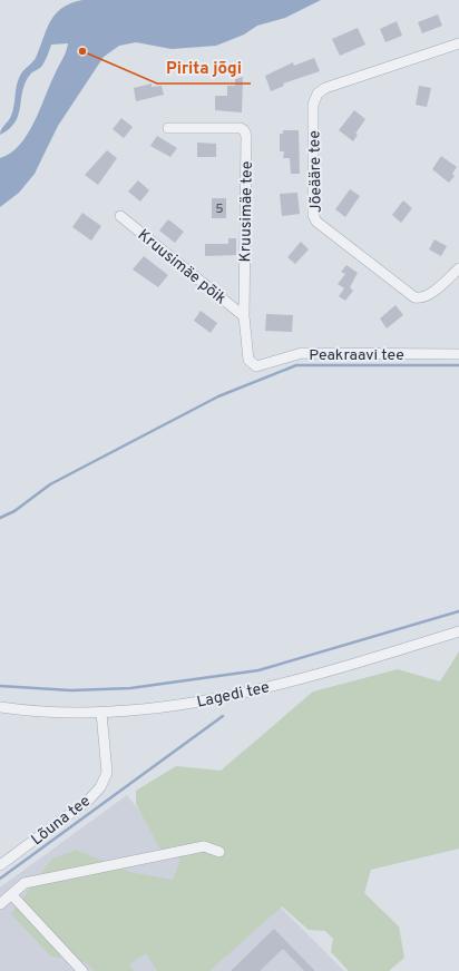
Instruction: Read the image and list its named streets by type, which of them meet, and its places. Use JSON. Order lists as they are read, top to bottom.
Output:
{
  "streets": {
    "street": [
      "Jõeääre tee",
      "Kruusimäe tee",
      "Kruusimäe põik",
      "Peakraavi tee",
      "Lagedi tee",
      "Lõuna tee"
    ]
  },
  "crossings": [
    ["Kruusimäe tee", "Kruusimäe põik"],
    ["Kruusimäe tee", "Peakraavi tee"],
    ["Lagedi tee", "Lõuna tee"]
  ],
  "places": ["Pirita jõgi"],
  "house_numbers": ["5"]
}
